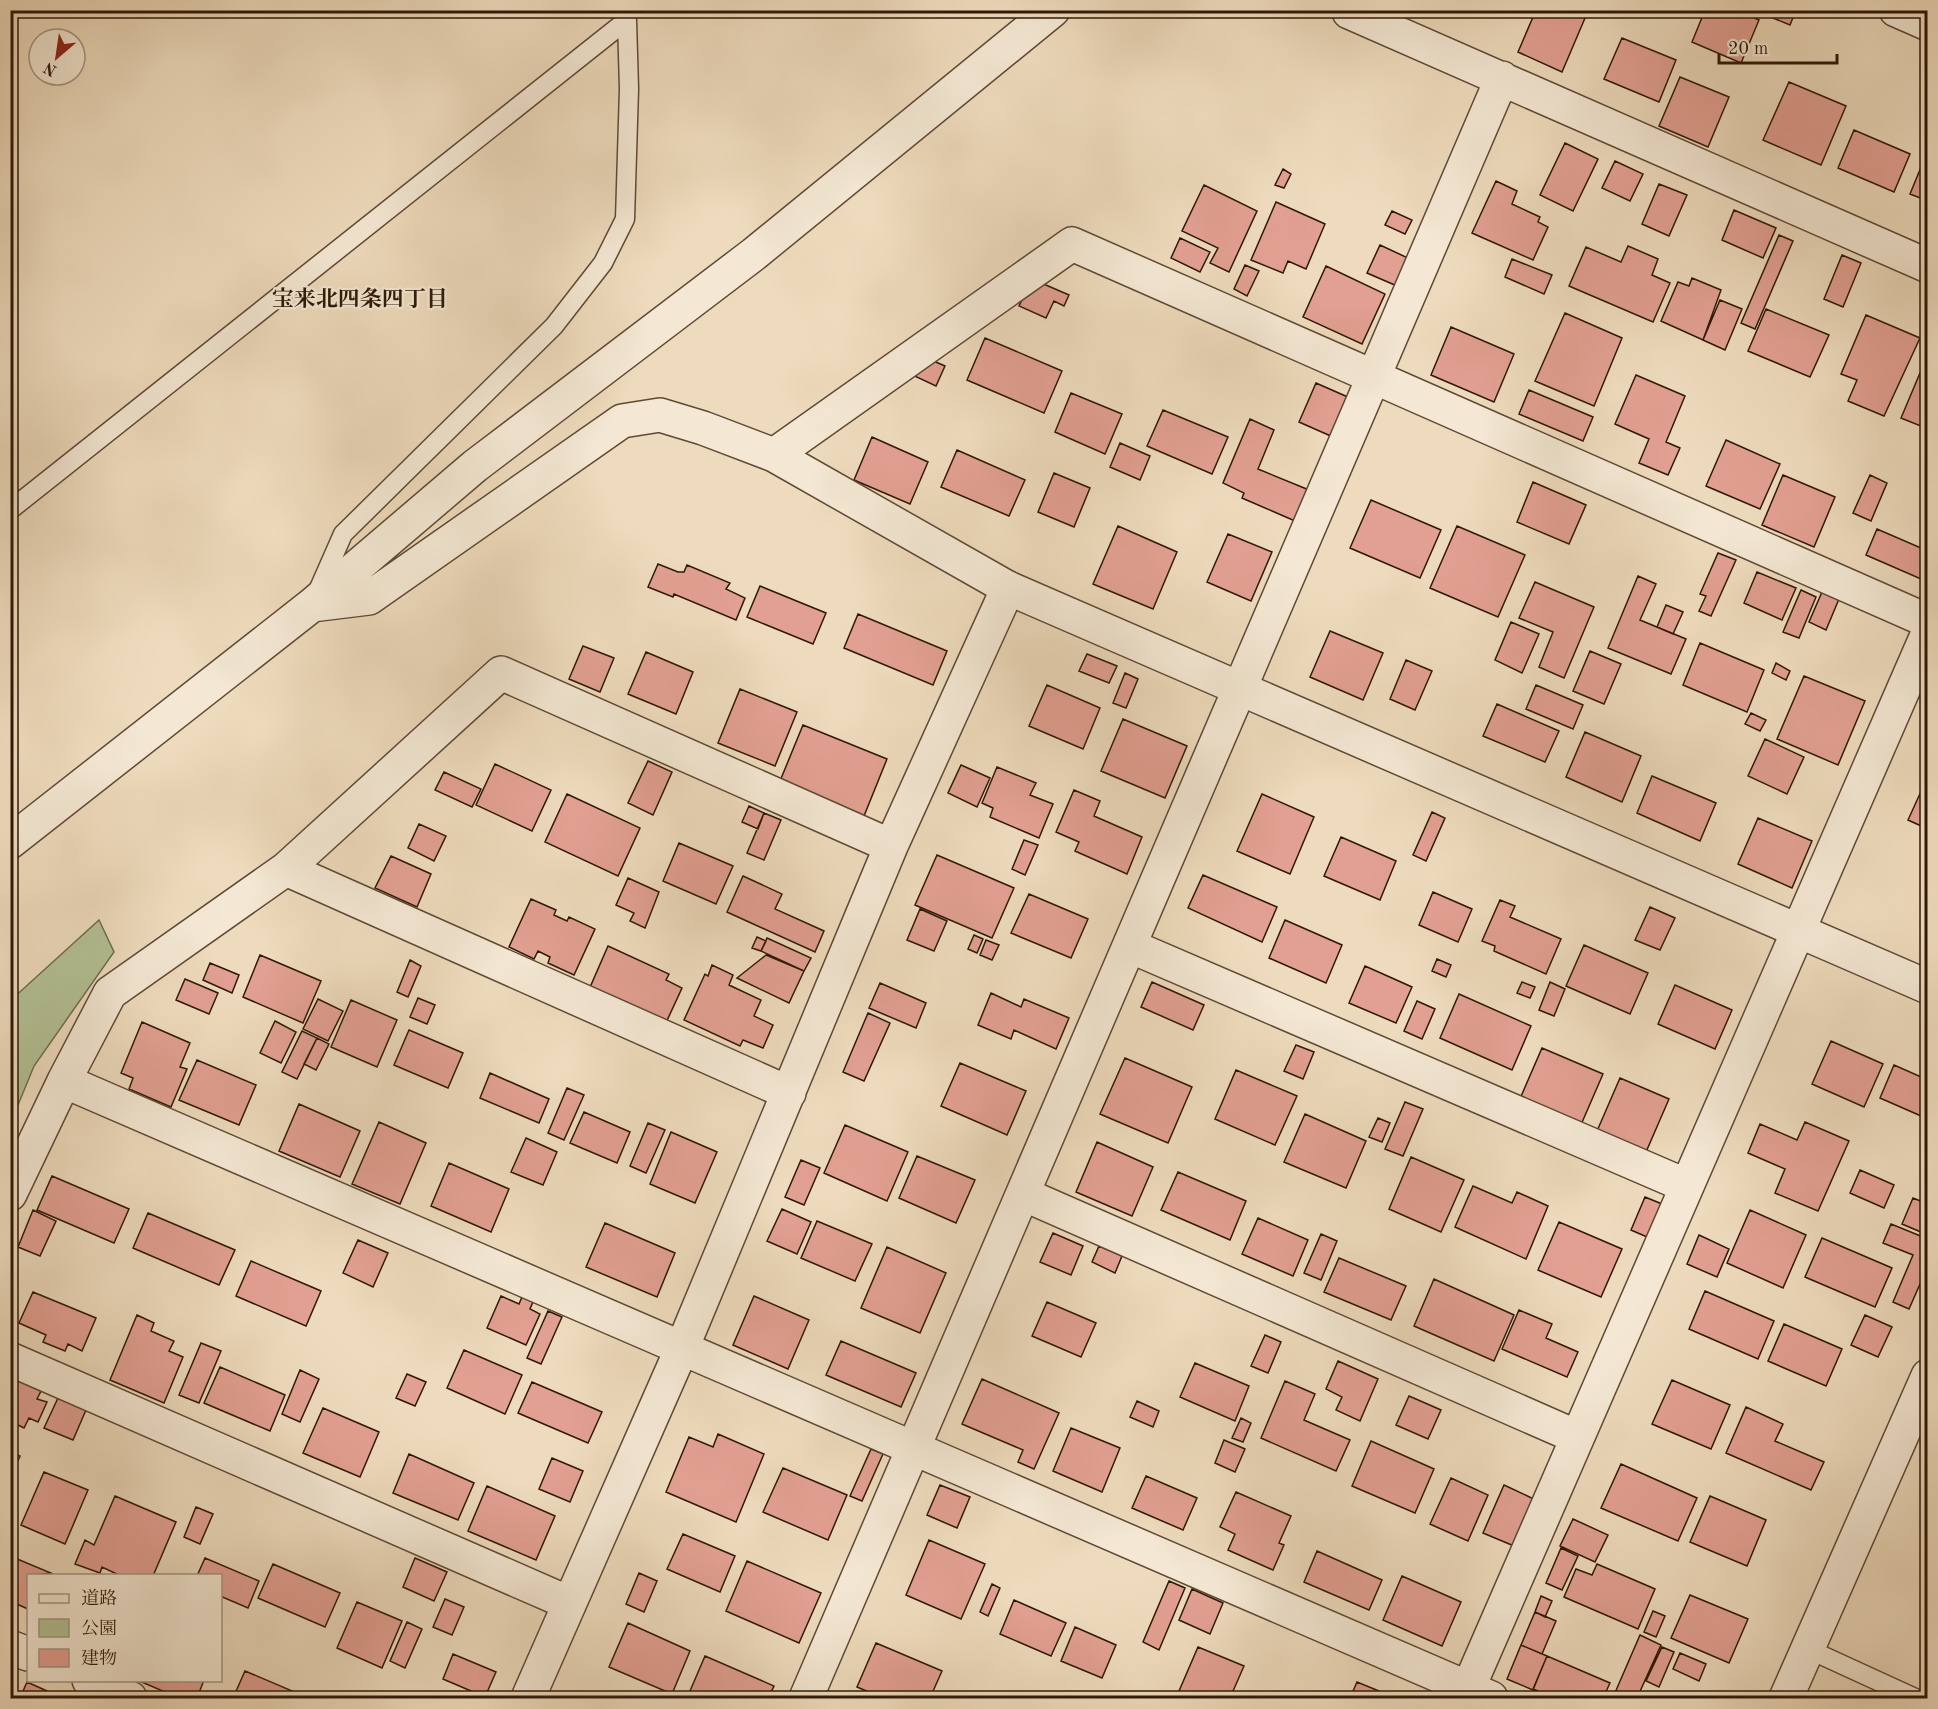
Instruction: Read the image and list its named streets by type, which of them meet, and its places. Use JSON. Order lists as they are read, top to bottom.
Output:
{
  "districts": ["宝来北四条四丁目"],
  "legend": ["道路", "公園", "建物"],
  "scale_bar": "20 m",
  "north": "bottom left"
}
